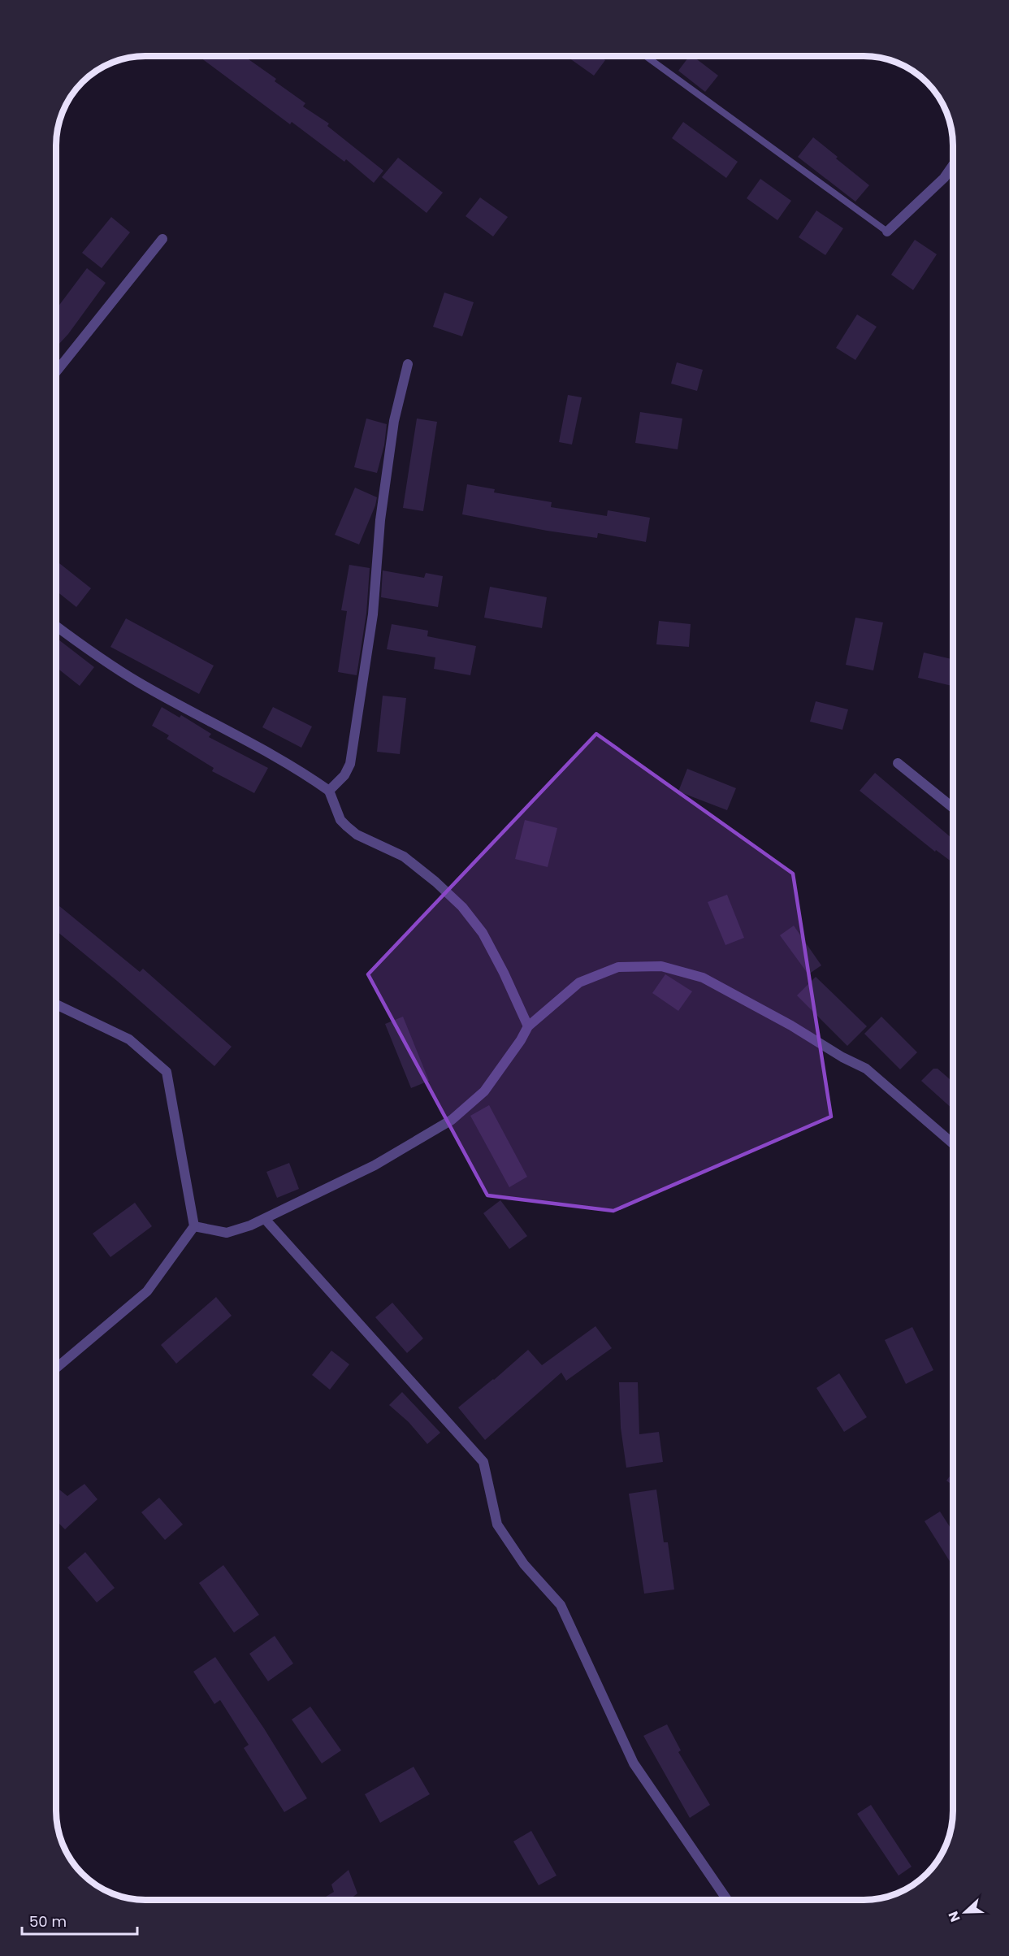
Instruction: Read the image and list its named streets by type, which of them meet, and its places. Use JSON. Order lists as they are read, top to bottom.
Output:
{
  "scale_bar": "50 m",
  "north": "left"
}
